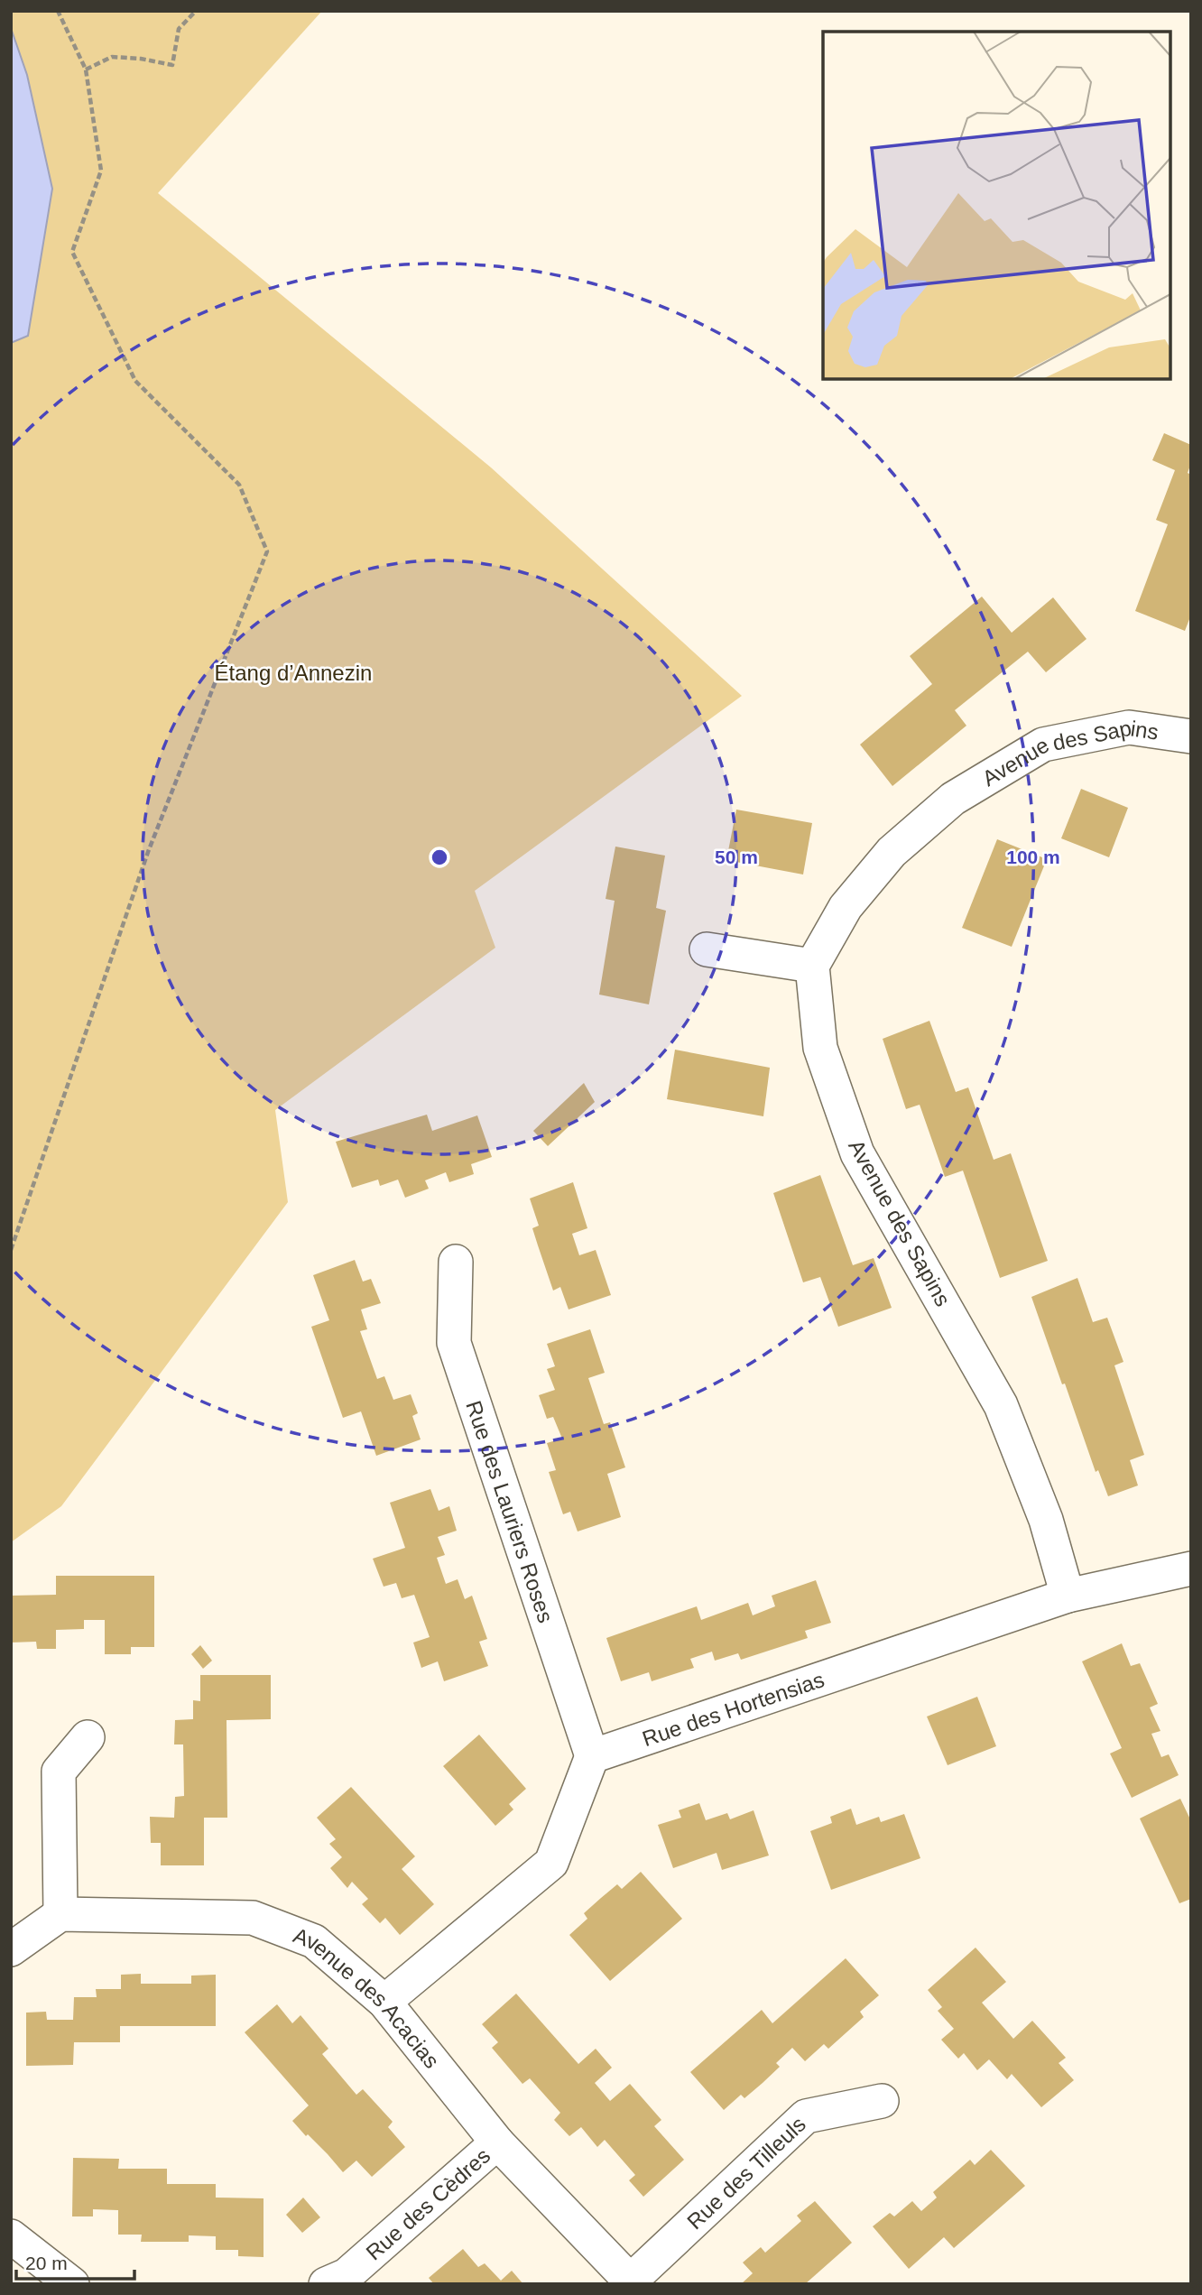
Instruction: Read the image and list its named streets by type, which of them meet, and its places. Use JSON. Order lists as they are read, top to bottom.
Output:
{
  "streets": {
    "street": [
      "Avenue des Sapins",
      "Rue des Lauriers Roses",
      "Rue des Hortensias",
      "Avenue des Acacias",
      "Rue des Tilleuls",
      "Rue des Cèdres"
    ]
  },
  "crossings": [
    ["Avenue des Sapins", "Rue des Hortensias"],
    ["Rue des Lauriers Roses", "Rue des Hortensias"],
    ["Avenue des Acacias", "Rue des Tilleuls"],
    ["Avenue des Acacias", "Rue des Cèdres"]
  ],
  "parks": ["Étang d’Annezin"],
  "scale_bar": "20 m",
  "rings": ["50 m", "100 m"]
}
